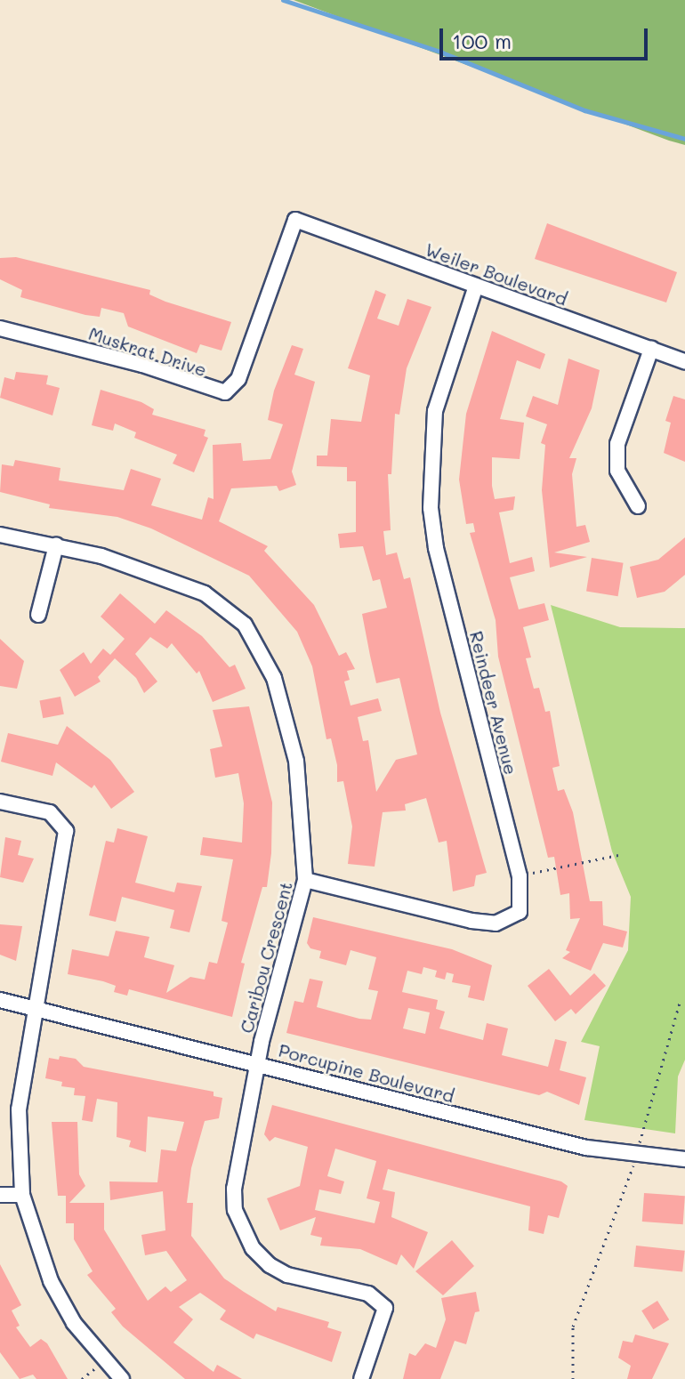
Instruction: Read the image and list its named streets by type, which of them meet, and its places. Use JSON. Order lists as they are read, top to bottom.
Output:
{
  "streets": {
    "street": [
      "Weiler Boulevard",
      "Muskrat Drive",
      "Reindeer Avenue",
      "Caribou Crescent",
      "Porcupine Boulevard"
    ]
  },
  "crossings": [
    ["Weiler Boulevard", "Muskrat Drive"],
    ["Weiler Boulevard", "Reindeer Avenue"],
    ["Reindeer Avenue", "Caribou Crescent"],
    ["Caribou Crescent", "Porcupine Boulevard"]
  ],
  "scale_bar": "100 m"
}
